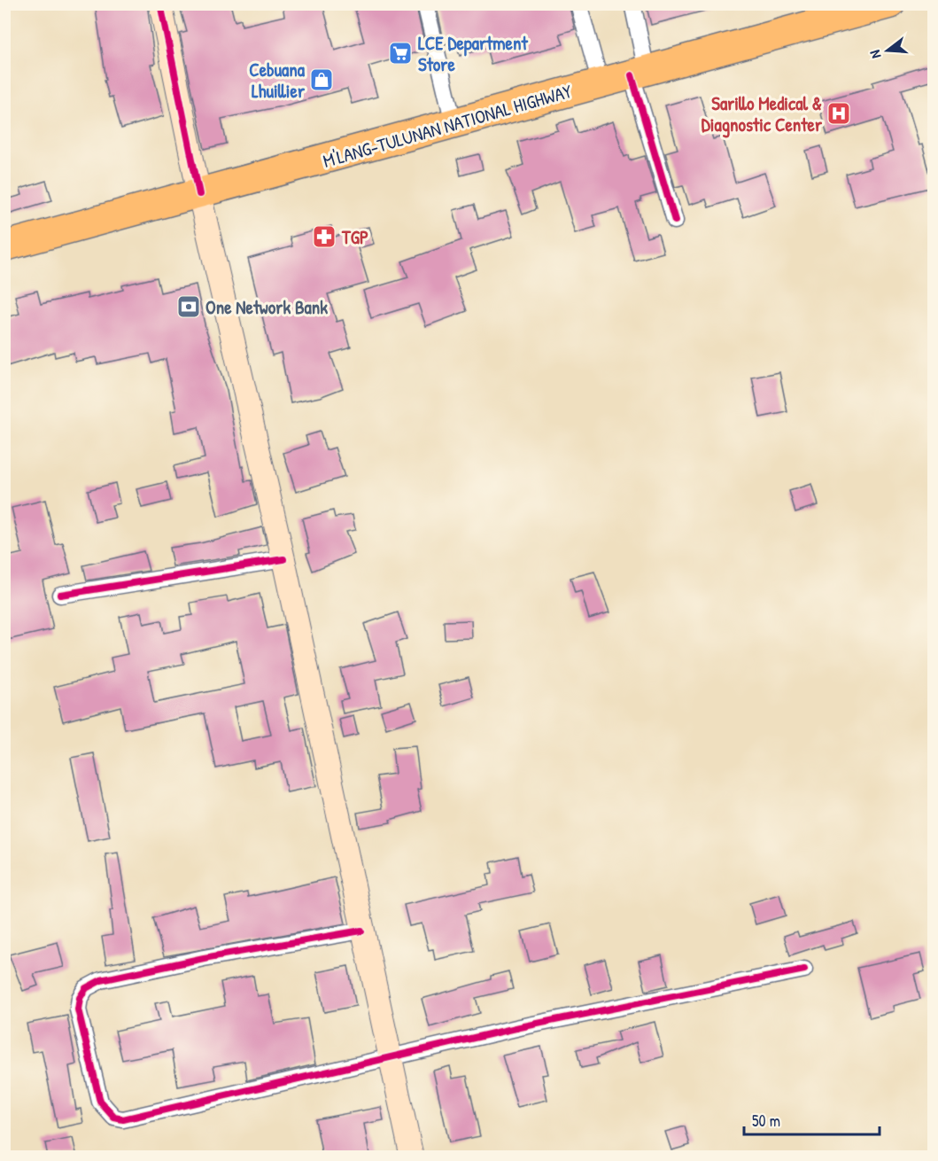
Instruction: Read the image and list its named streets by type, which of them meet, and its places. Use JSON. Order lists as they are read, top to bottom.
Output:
{
  "streets": {
    "highway": ["M'LANG-TULUNAN NATIONAL HIGHWAY"]
  },
  "places": {
    "supermarket": ["LCE Department Store"],
    "shop": ["Cebuana Lhuillier"],
    "hospital": ["Sarillo Medical & Diagnostic Center"],
    "pharmacy": ["TGP"],
    "bank": ["One Network Bank"]
  },
  "scale_bar": "50 m",
  "north": "left"
}
